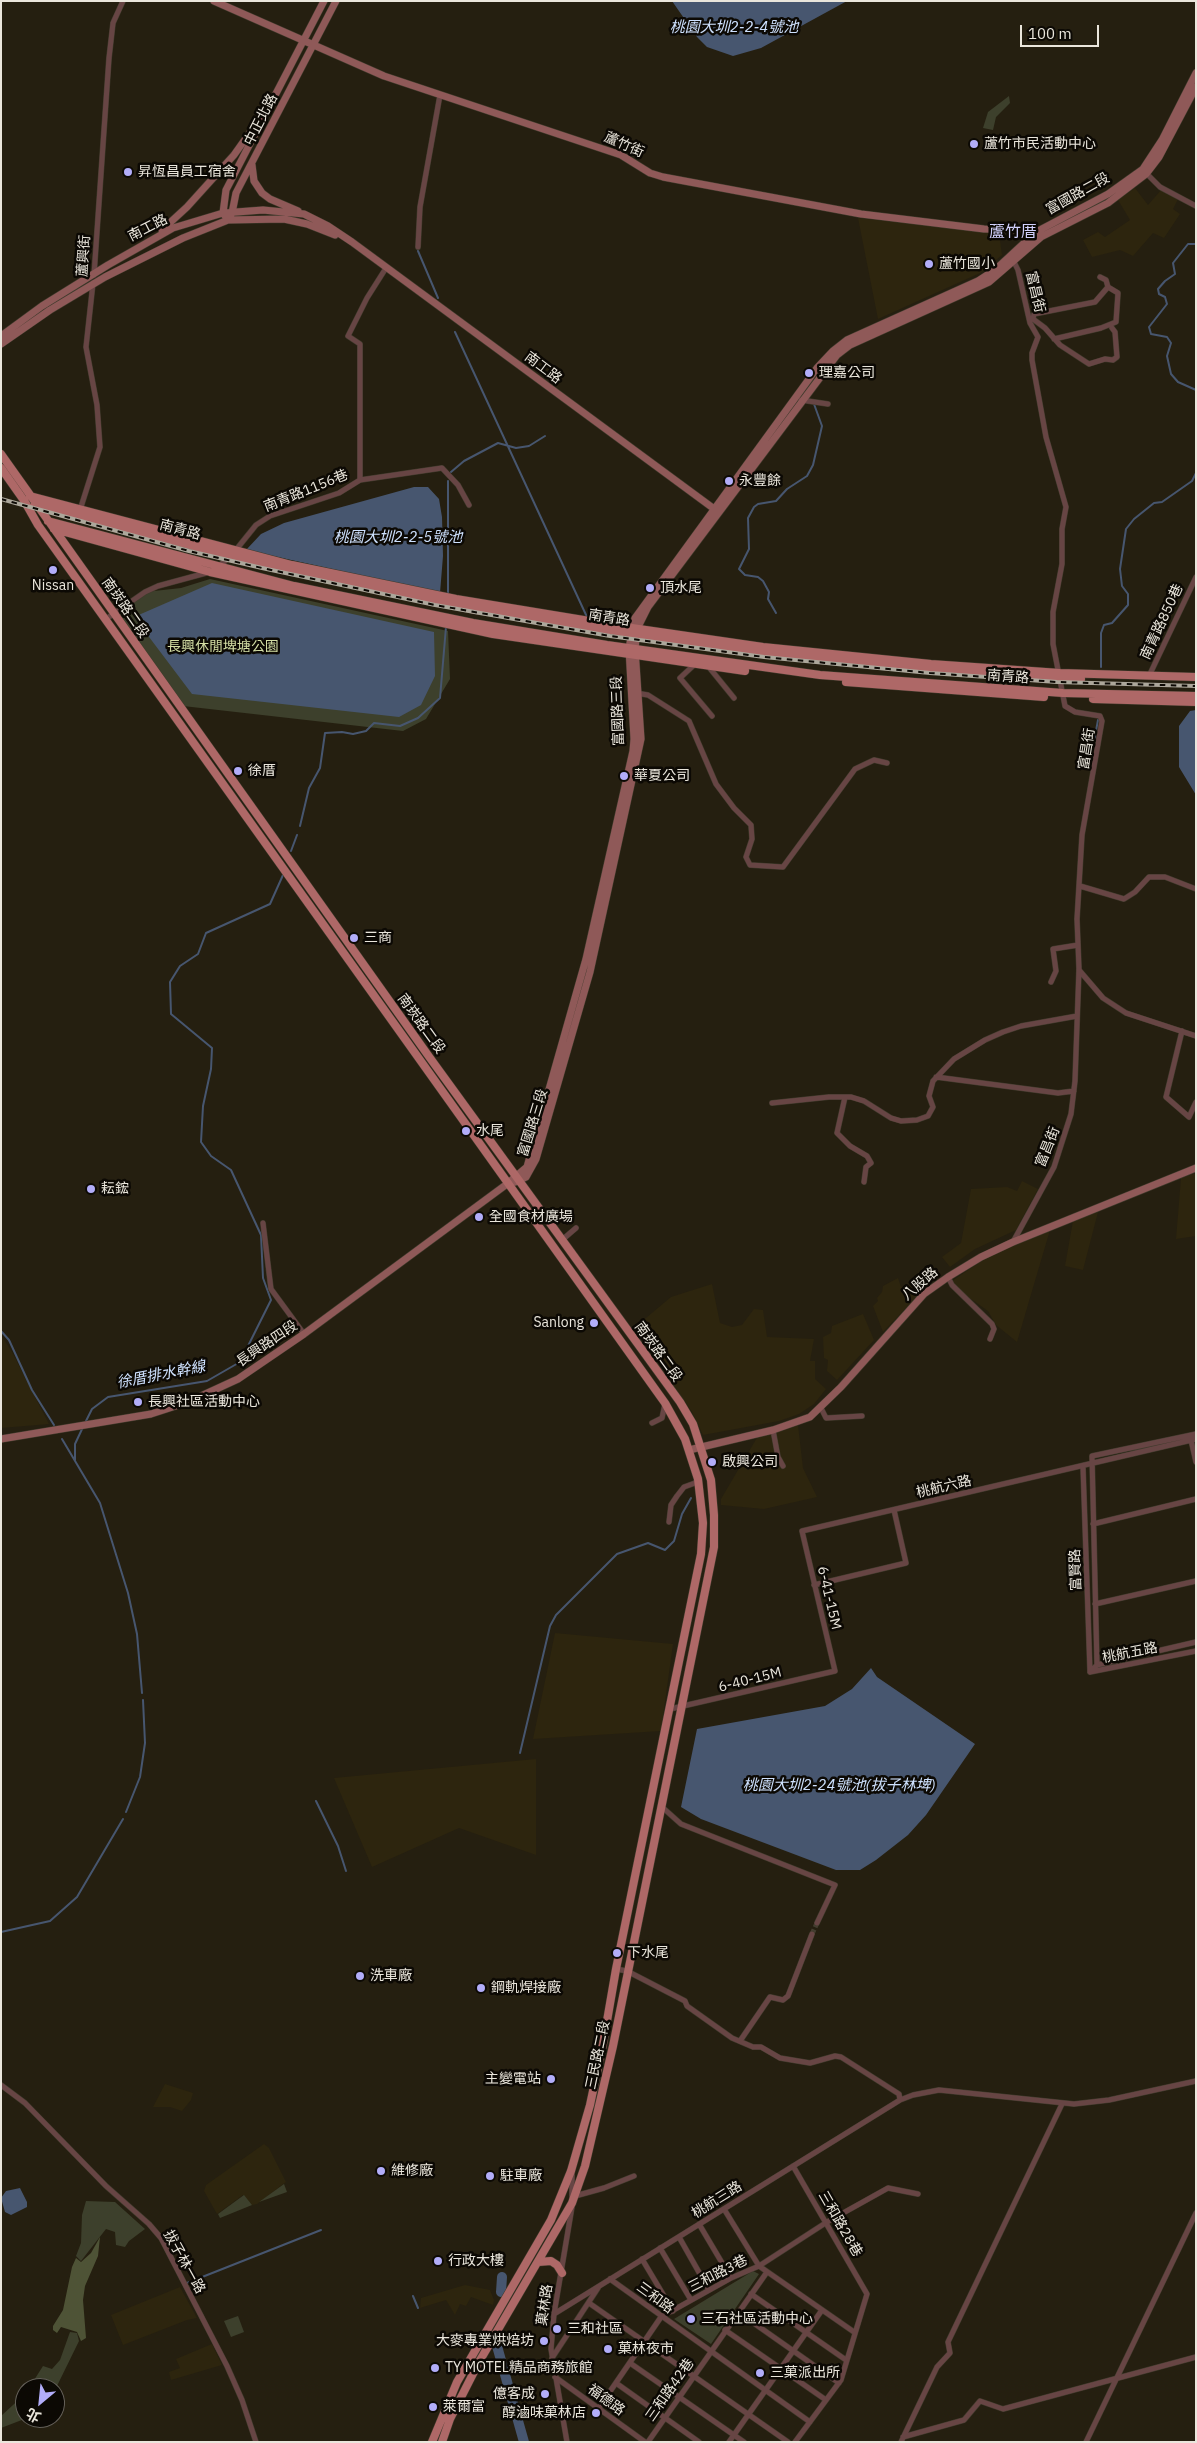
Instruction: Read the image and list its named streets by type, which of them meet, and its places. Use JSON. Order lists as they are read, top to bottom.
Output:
{
  "streets": {
    "main road": ["南青路", "南崁路二段", "三民路二段"],
    "street": [
      "中正北路",
      "蘆竹街",
      "富國路二段",
      "南工路",
      "蘆興街",
      "富昌街",
      "南青路1156巷",
      "南青路850巷",
      "富國路三段",
      "八股路",
      "長興路四段",
      "桃航六路",
      "富賢路",
      "6-41-15M",
      "桃航五路",
      "6-40-15M",
      "桃航三路",
      "三和路28巷",
      "拔子林一路",
      "三和路3巷",
      "三和路",
      "菓林路",
      "三和路42巷",
      "福德路"
    ]
  },
  "crossings": [
    ["中正北路", "蘆竹街"],
    ["中正北路", "南工路"],
    ["蘆竹街", "富國路二段"],
    ["富國路二段", "富昌街"],
    ["富國路二段", "富國路三段"],
    ["南工路", "蘆興街"],
    ["南工路", "南青路1156巷"],
    ["南工路", "富國路三段"],
    ["富昌街", "南青路"],
    ["富昌街", "八股路"],
    ["南青路1156巷", "南青路"],
    ["南青路", "南崁路二段"],
    ["南青路", "富國路三段"],
    ["南崁路二段", "富國路三段"],
    ["南崁路二段", "八股路"],
    ["南崁路二段", "長興路四段"],
    ["南崁路二段", "三民路二段"],
    ["桃航六路", "富賢路"],
    ["桃航六路", "6-41-15M"],
    ["富賢路", "桃航五路"],
    ["6-41-15M", "6-40-15M"],
    ["6-40-15M", "三民路二段"],
    ["三民路二段", "菓林路"],
    ["桃航三路", "三和路28巷"],
    ["桃航三路", "三和路"],
    ["桃航三路", "菓林路"],
    ["三和路28巷", "三和路3巷"],
    ["三和路3巷", "三和路"],
    ["三和路", "三和路42巷"],
    ["菓林路", "福德路"],
    ["三和路42巷", "福德路"]
  ],
  "districts": ["蘆竹厝"],
  "water": [
    "桃園大圳2-2-4號池",
    "桃園大圳2-2-5號池",
    "徐厝排水幹線",
    "桃園大圳2-24號池(拔子林埤)"
  ],
  "parks": ["長興休閒埤塘公園"],
  "places": [
    "蘆竹市民活動中心",
    "昇恆昌員工宿舍",
    "蘆竹國小",
    "理嘉公司",
    "永豐餘",
    "Nissan",
    "頂水尾",
    "徐厝",
    "華夏公司",
    "三商",
    "水尾",
    "耘鋐",
    "全國食材廣場",
    "Sanlong",
    "長興社區活動中心",
    "啟興公司",
    "下水尾",
    "洗車廠",
    "鋼軌焊接廠",
    "主變電站",
    "維修廠",
    "駐車廠",
    "行政大樓",
    "三石社區活動中心",
    "三和社區",
    "大麥專業烘焙坊",
    "菓林夜市",
    "TY MOTEL精品商務旅館",
    "三菓派出所",
    "億客成",
    "萊爾富",
    "醇滷味菓林店"
  ],
  "scale_bar": "100 m",
  "north": "bottom left"
}
